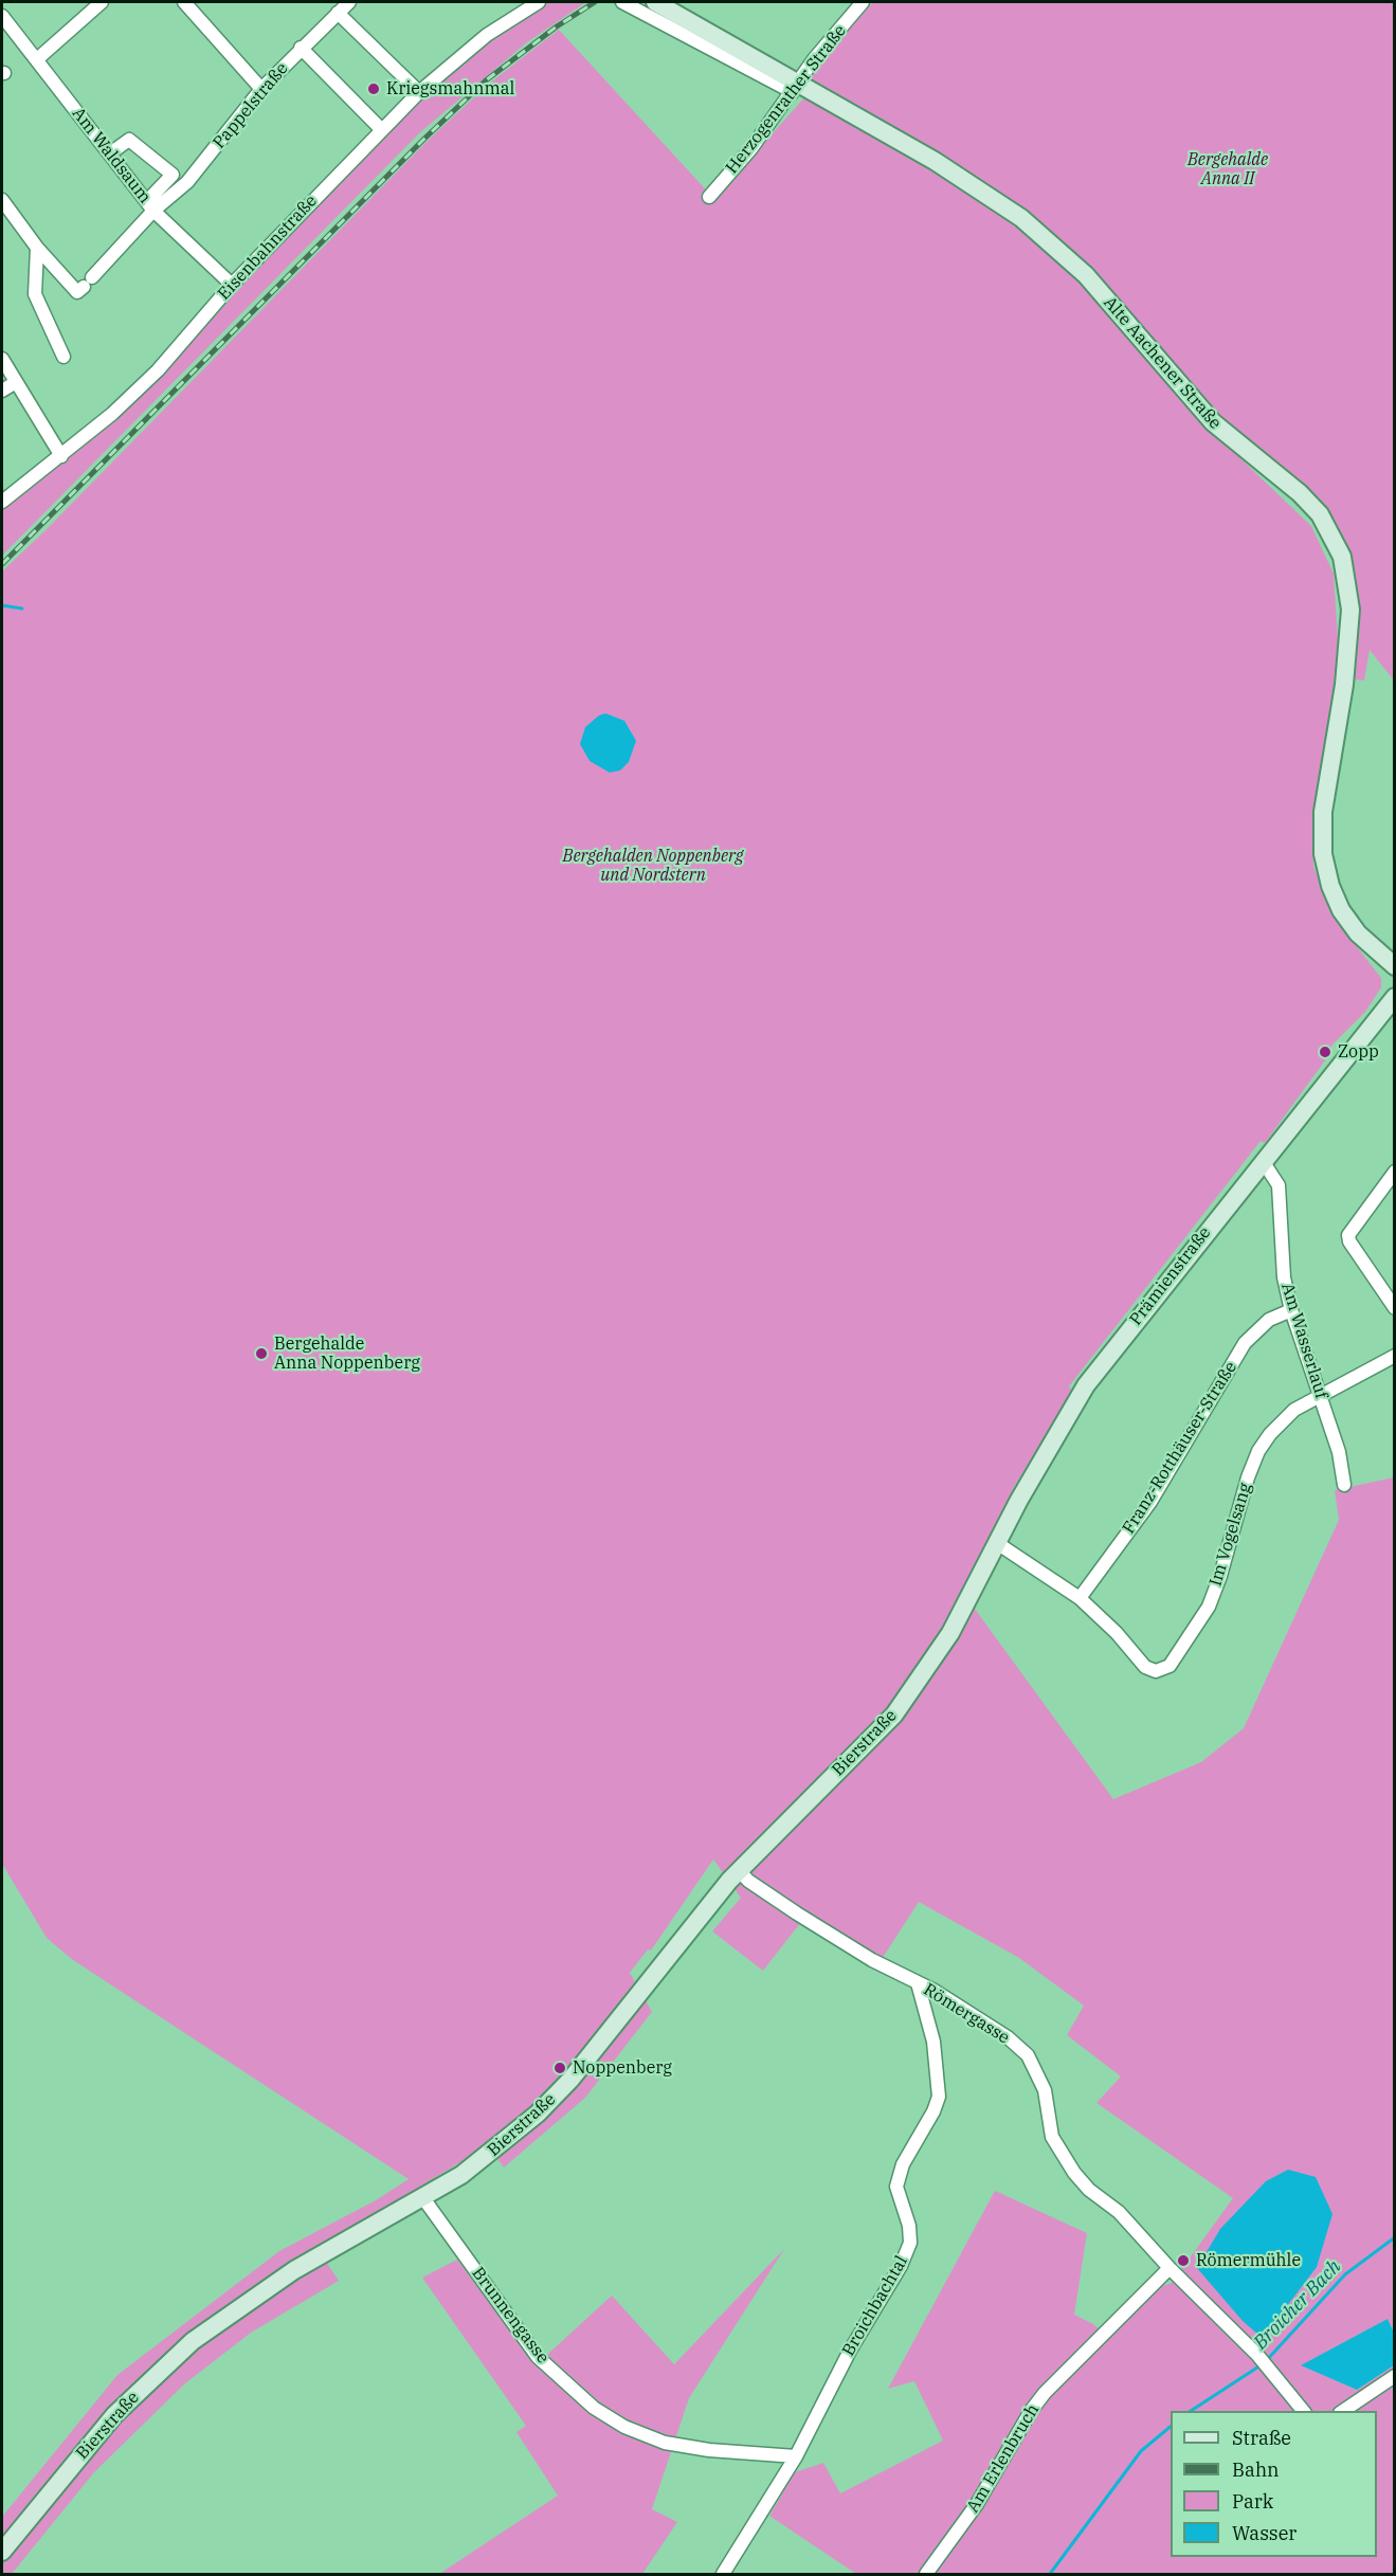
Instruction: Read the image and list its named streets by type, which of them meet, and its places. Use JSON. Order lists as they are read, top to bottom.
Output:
{
  "streets": {
    "main road": ["Alte Aachener Straße", "Prämienstraße", "Bierstraße"],
    "street": [
      "Herzogenrather Straße",
      "Pappelstraße",
      "Am Waldsaum",
      "Eisenbahnstraße",
      "Am Wasserlauf",
      "Franz-Rotthäuser-Straße",
      "Im Vogelsang",
      "Römergasse",
      "Broichbachtal",
      "Brunnengasse",
      "Am Erlenbruch"
    ]
  },
  "crossings": [
    ["Herzogenrather Straße", "Alte Aachener Straße"],
    ["Pappelstraße", "Am Waldsaum"],
    ["Am Waldsaum", "Eisenbahnstraße"],
    ["Prämienstraße", "Am Wasserlauf"],
    ["Prämienstraße", "Bierstraße"],
    ["Am Wasserlauf", "Franz-Rotthäuser-Straße"],
    ["Am Wasserlauf", "Im Vogelsang"],
    ["Franz-Rotthäuser-Straße", "Im Vogelsang"],
    ["Bierstraße", "Römergasse"],
    ["Bierstraße", "Brunnengasse"],
    ["Römergasse", "Broichbachtal"],
    ["Römergasse", "Am Erlenbruch"],
    ["Broichbachtal", "Brunnengasse"]
  ],
  "water": ["Broicher Bach"],
  "parks": ["Bergehalde Anna II", "Bergehalden Noppenberg und Nordstern"],
  "places": [
    "Kriegsmahnmal",
    "Zopp",
    "Bergehalde Anna Noppenberg",
    "Noppenberg",
    "Römermühle"
  ],
  "legend": [
    "Straße",
    "Bahn",
    "Park",
    "Wasser"
  ]
}
